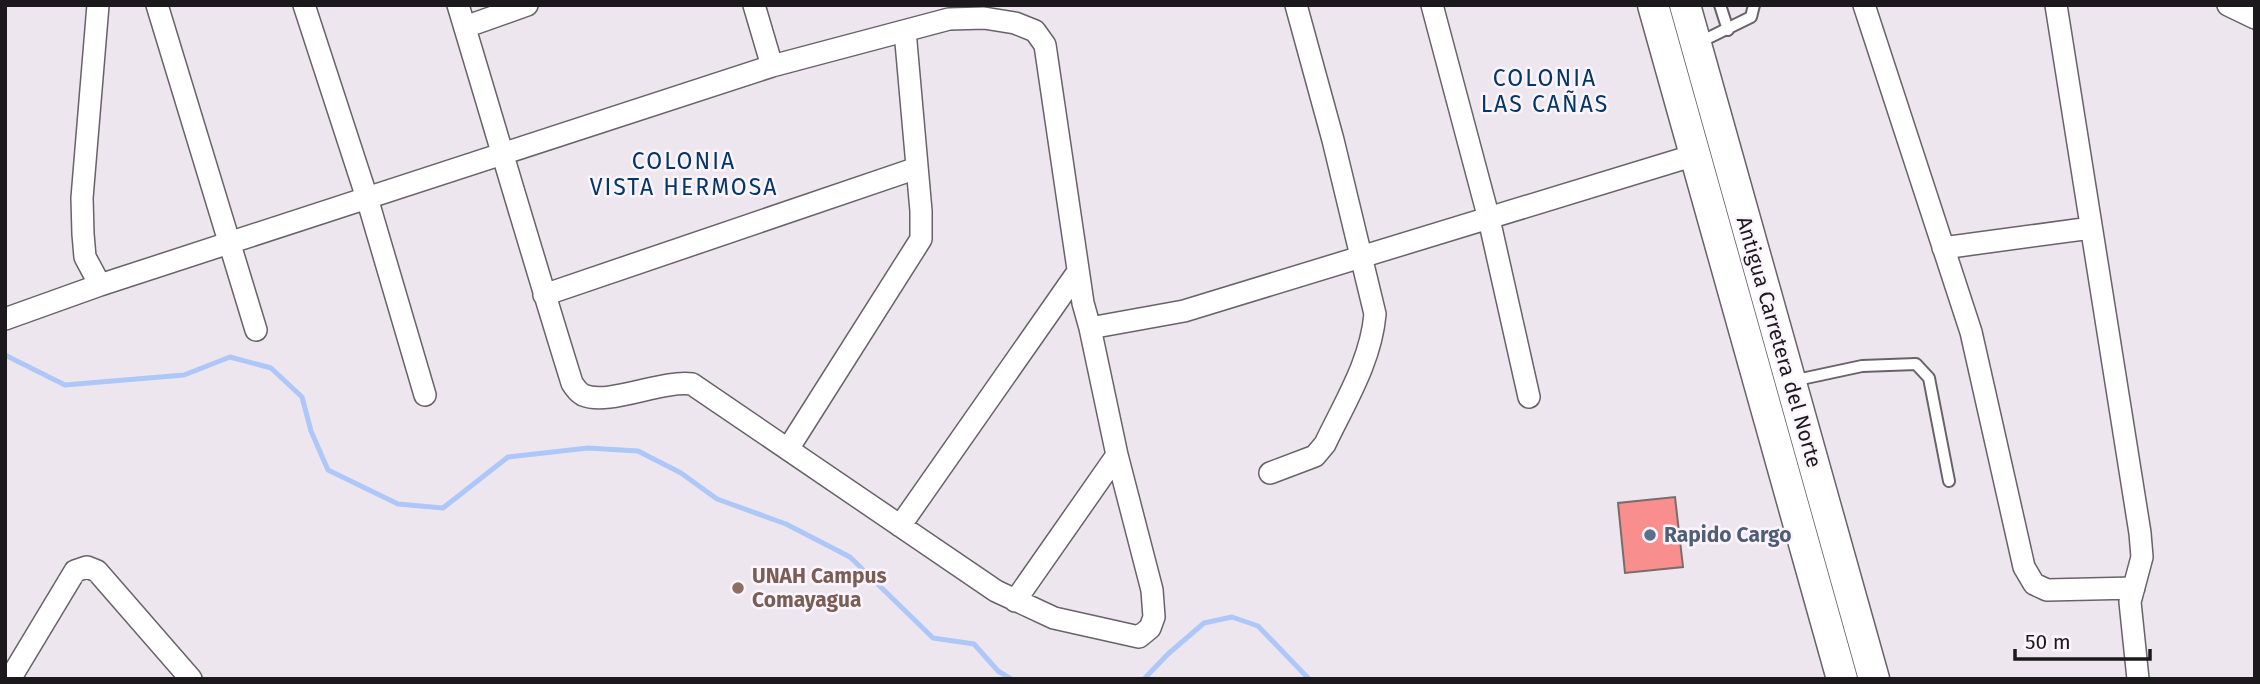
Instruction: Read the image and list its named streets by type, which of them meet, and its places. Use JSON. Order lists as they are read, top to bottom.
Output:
{
  "streets": {
    "main road": ["Antigua Carretera del Norte"]
  },
  "districts": ["COLONIA LAS CAÑAS", "COLONIA VISTA HERMOSA"],
  "places": ["Rapido Cargo", "UNAH Campus Comayagua"],
  "scale_bar": "50 m"
}
